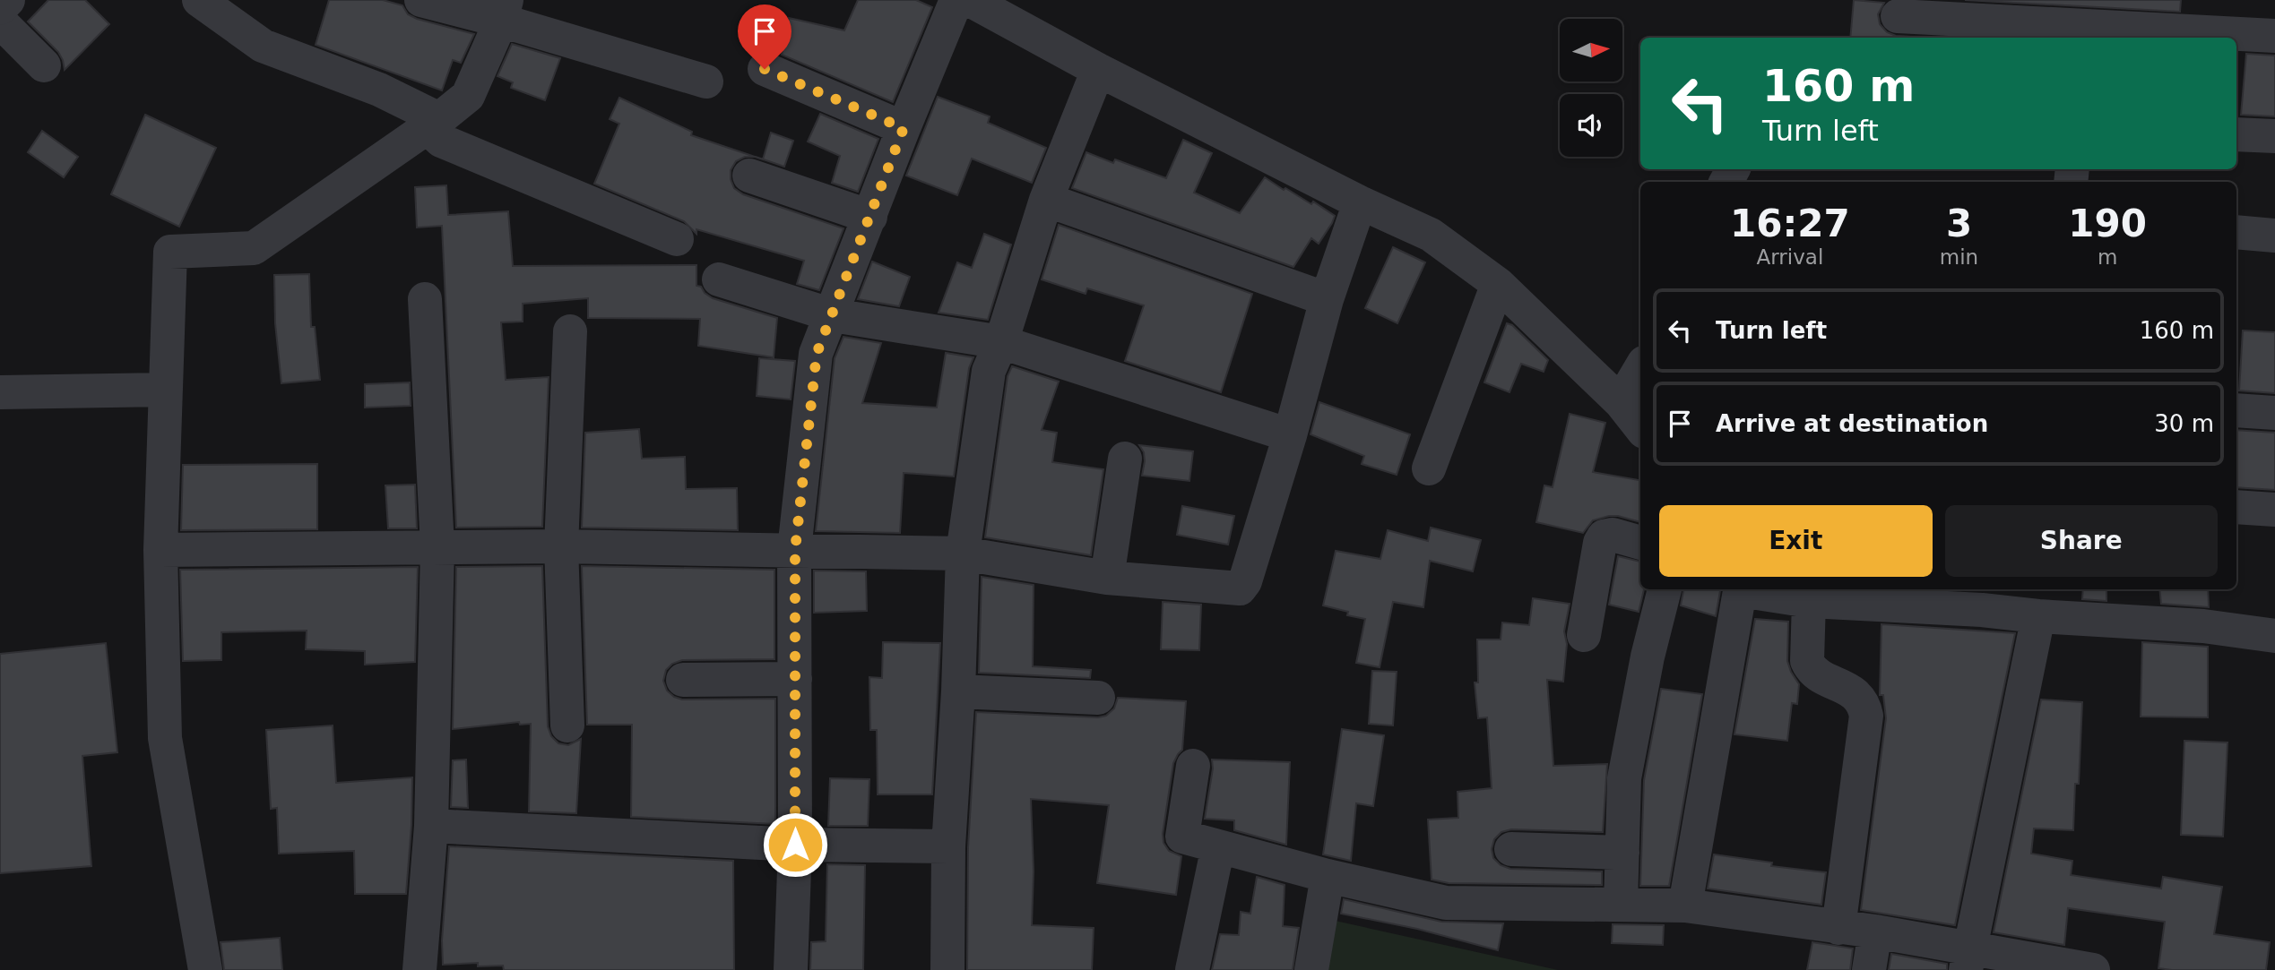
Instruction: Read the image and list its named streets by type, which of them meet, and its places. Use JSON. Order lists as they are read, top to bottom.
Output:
{
  "north": "right",
  "page": {
    "turn": ["160 m", "Turn left"],
    "eta": [
      "16:27",
      "Arrival",
      "3",
      "min",
      "190",
      "m"
    ],
    "list": [
      {
        "name": "Turn left",
        "value": "160 m"
      },
      {
        "name": "Arrive at destination",
        "value": "30 m"
      }
    ],
    "buttons": ["Exit", "Share"]
  }
}
